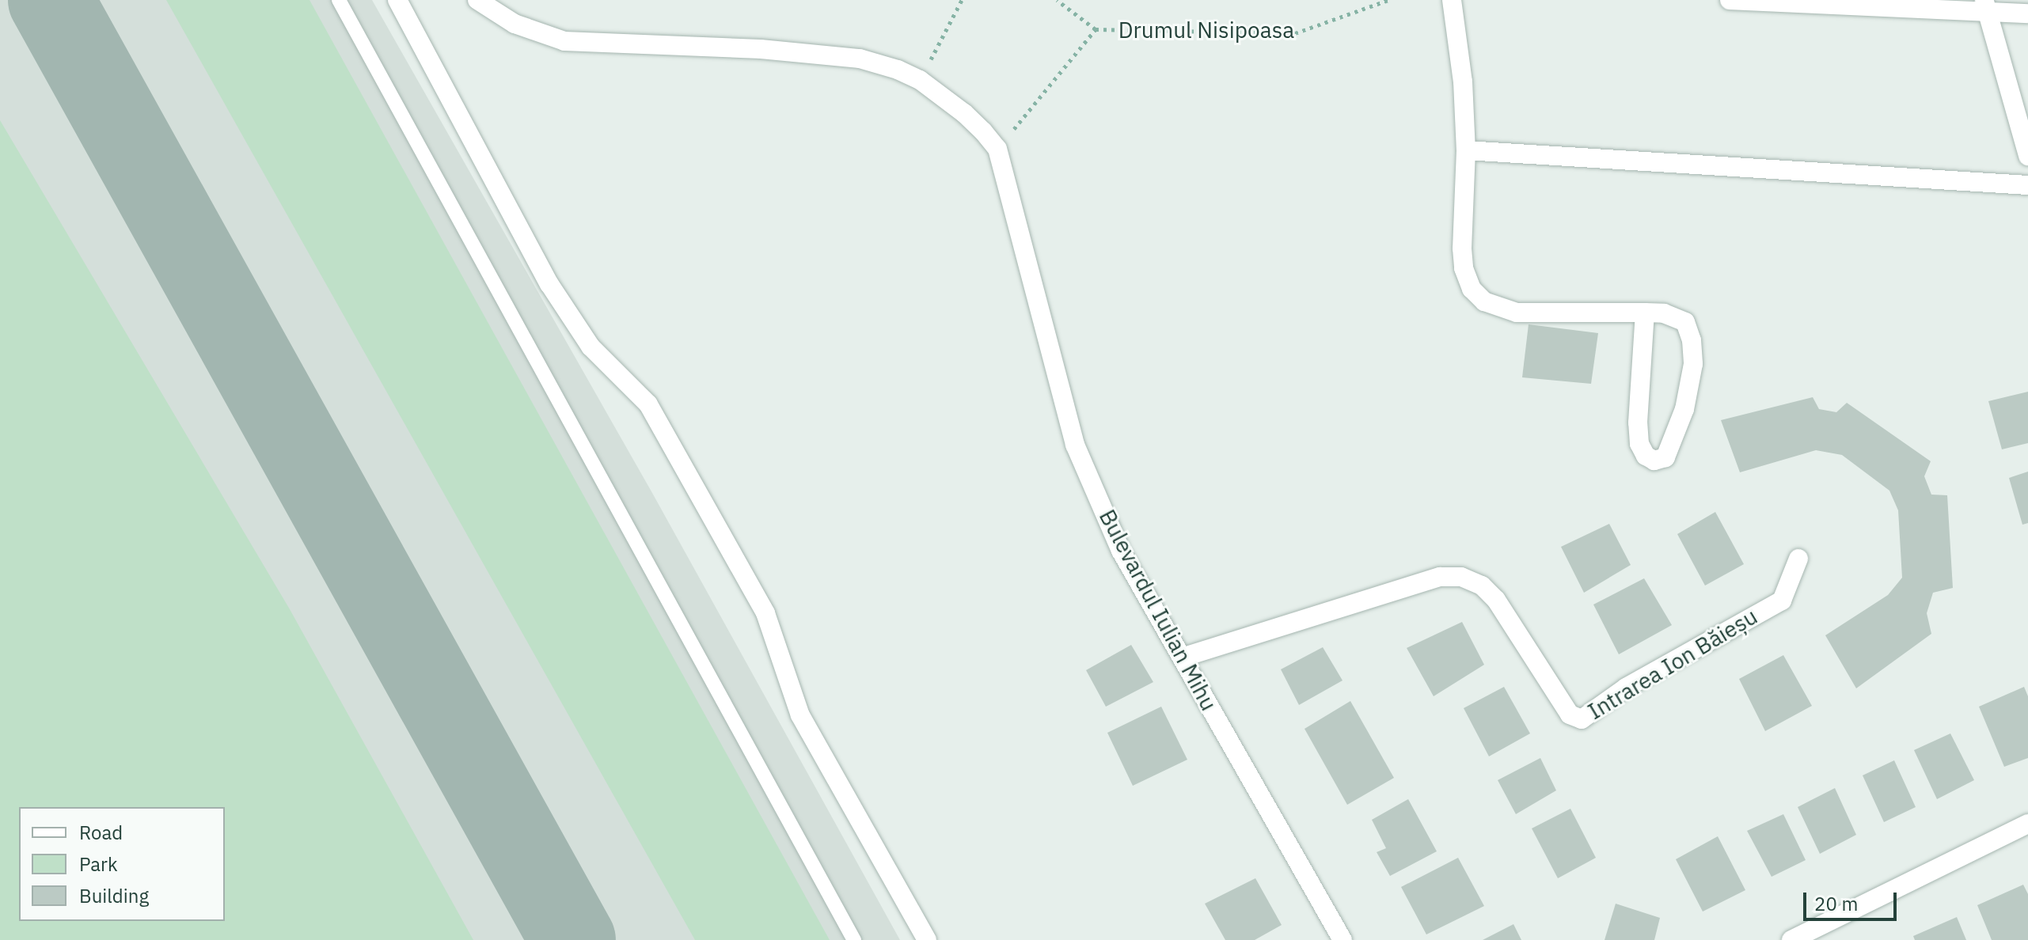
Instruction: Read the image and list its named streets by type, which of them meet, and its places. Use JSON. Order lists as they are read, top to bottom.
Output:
{
  "streets": {
    "street": ["Bulevardul Iulian Mihu", "Intrarea Ion Băieșu"],
    "path": ["Drumul Nisipoasa"]
  },
  "crossings": [
    ["Bulevardul Iulian Mihu", "Intrarea Ion Băieșu"]
  ],
  "legend": ["Road", "Park", "Building"],
  "scale_bar": "20 m"
}
